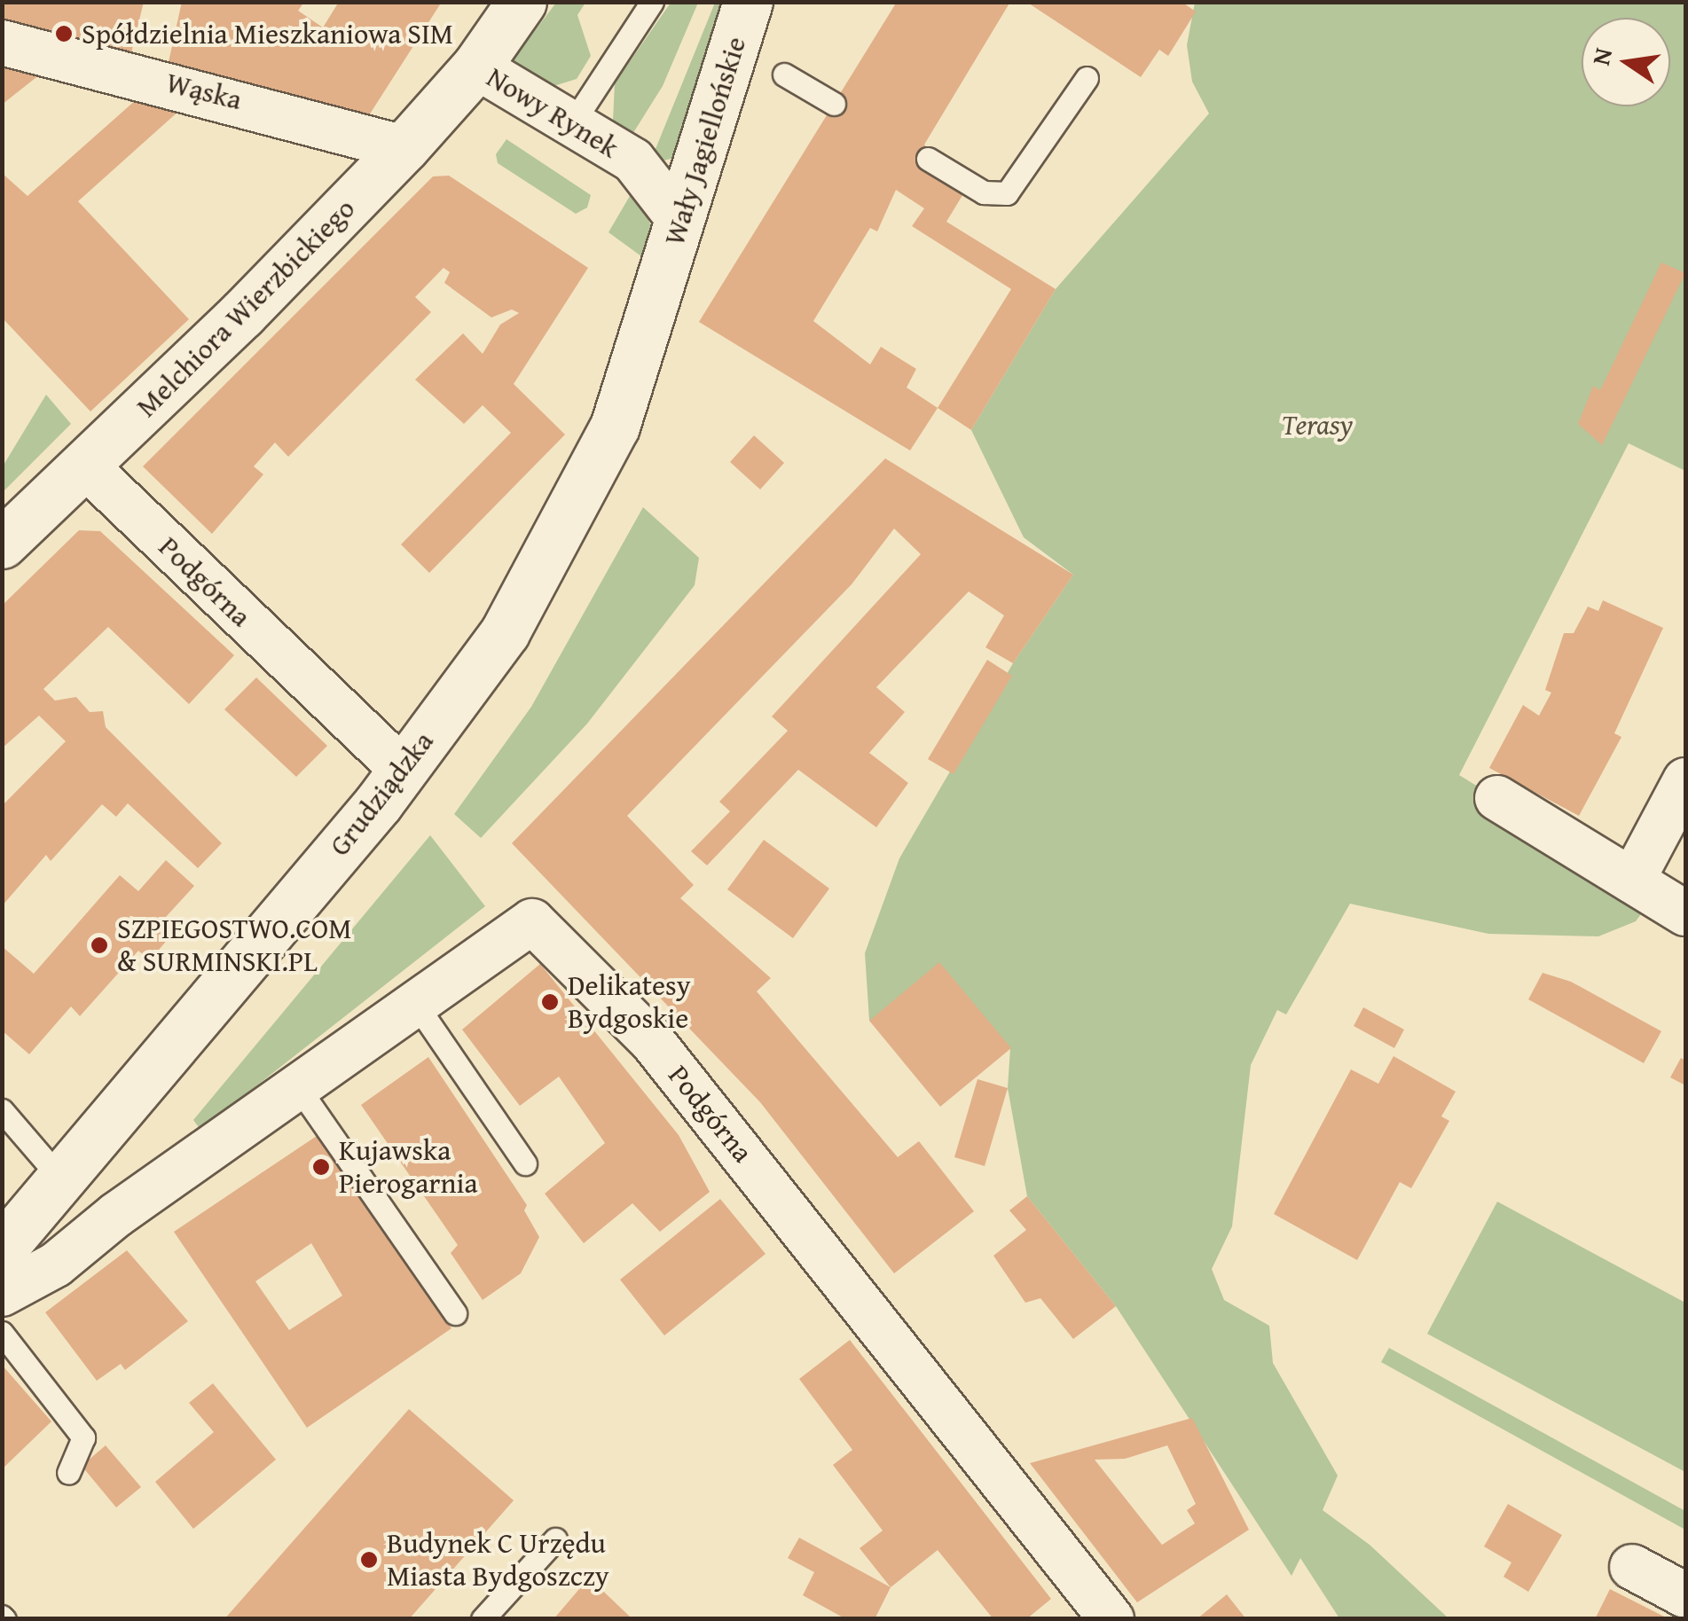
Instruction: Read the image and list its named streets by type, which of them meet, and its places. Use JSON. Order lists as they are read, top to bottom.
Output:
{
  "streets": {
    "main road": [
      "Nowy Rynek",
      "Wały Jagiellońskie",
      "Melchiora Wierzbickiego",
      "Grudziądzka"
    ],
    "street": ["Wąska", "Podgórna"]
  },
  "crossings": [
    ["Wąska", "Melchiora Wierzbickiego"],
    ["Nowy Rynek", "Wały Jagiellońskie"],
    ["Nowy Rynek", "Melchiora Wierzbickiego"],
    ["Wały Jagiellońskie", "Grudziądzka"],
    ["Melchiora Wierzbickiego", "Podgórna"],
    ["Podgórna", "Grudziądzka"]
  ],
  "parks": ["Terasy"],
  "places": [
    "Spółdzielnia Mieszkaniowa SIM",
    "SZPIEGOSTWO.COM & SURMINSKI.PL",
    "Delikatesy Bydgoskie",
    "Kujawska Pierogarnia",
    "Budynek C Urzędu Miasta Bydgoszczy"
  ],
  "north": "left"
}
